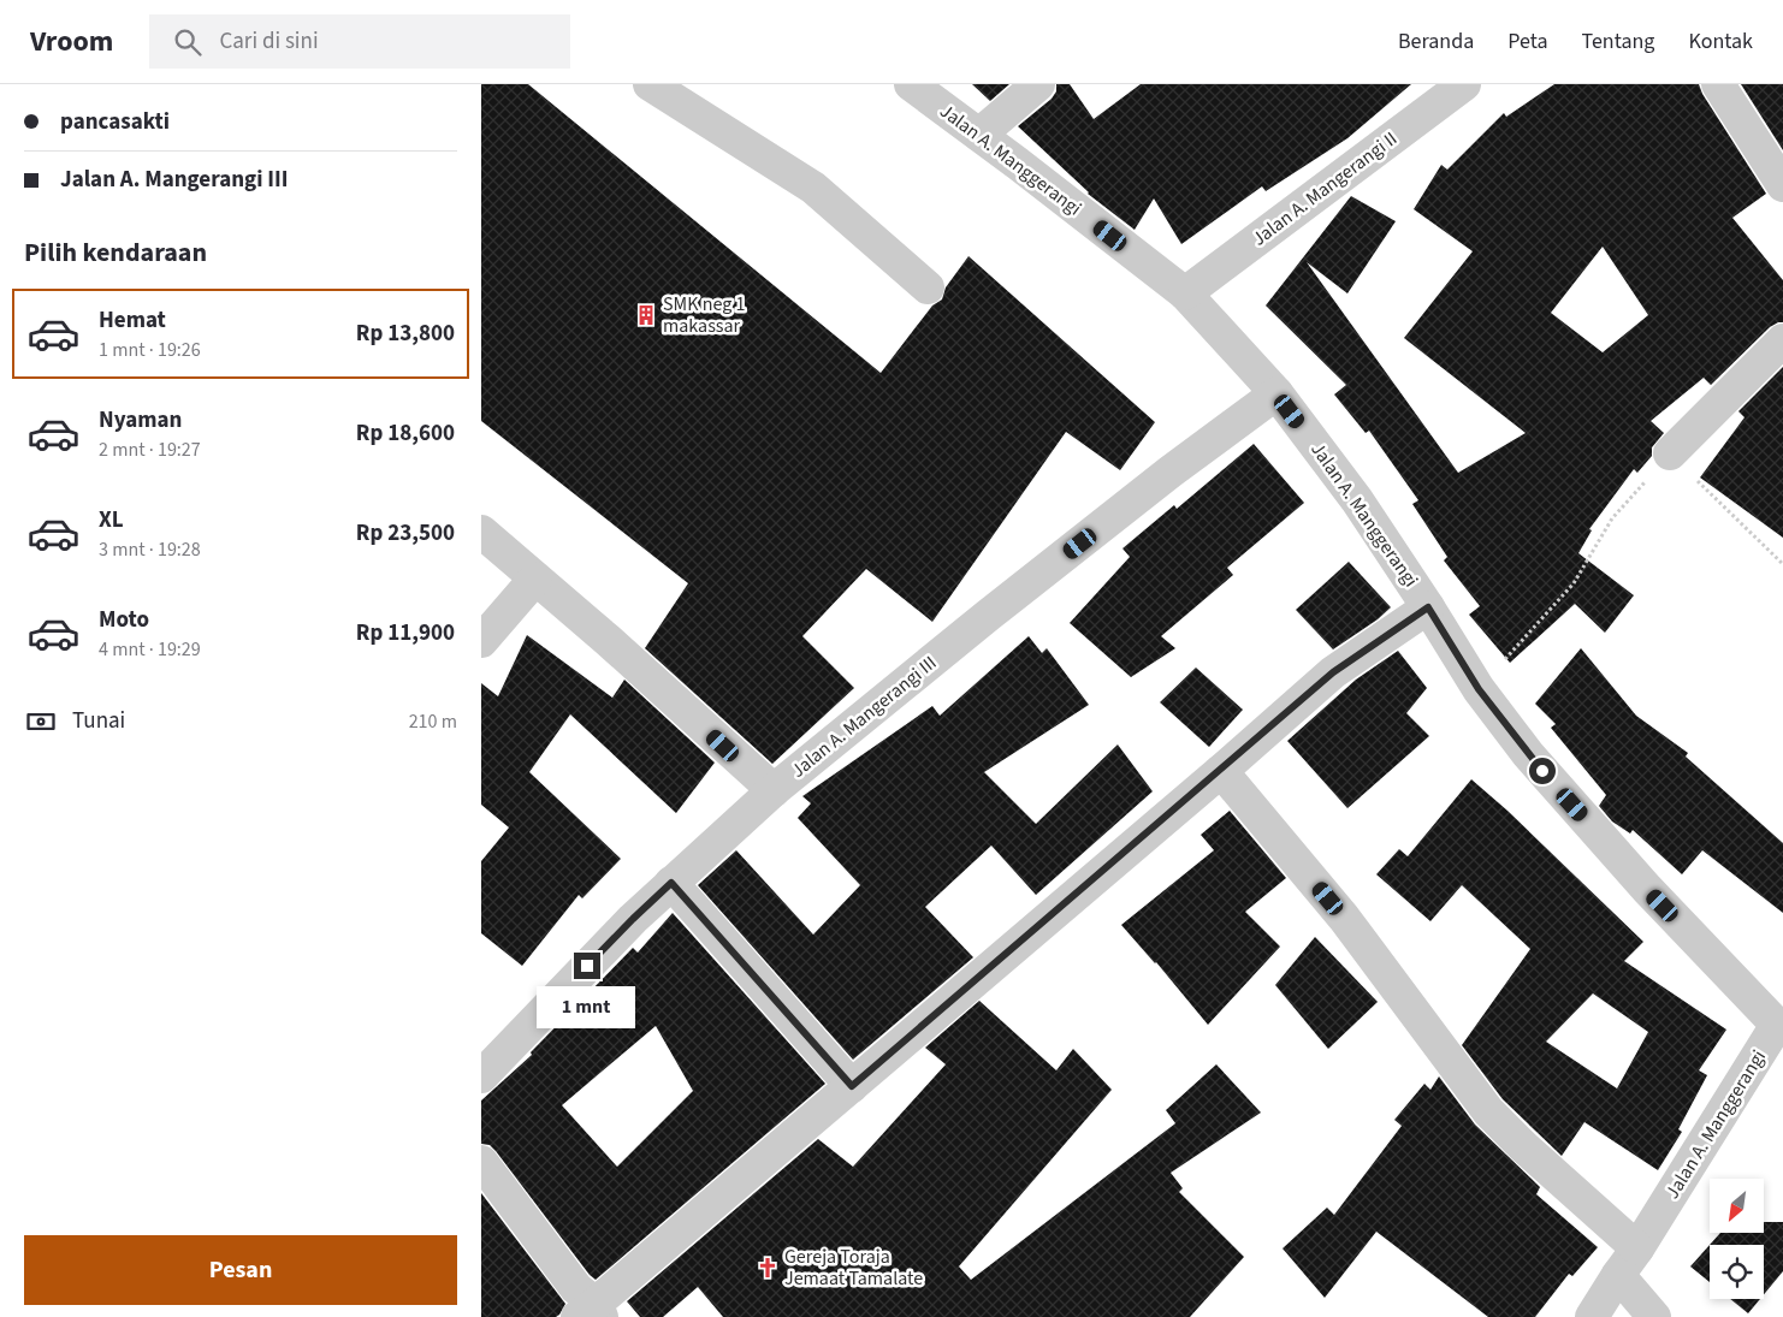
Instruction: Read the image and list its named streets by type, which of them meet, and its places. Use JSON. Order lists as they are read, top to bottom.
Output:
{
  "streets": {
    "street": ["Jalan A. Manggerangi", "Jalan A. Mangerangi II", "Jalan A. Mangerangi III"]
  },
  "crossings": [
    ["Jalan A. Manggerangi", "Jalan A. Mangerangi II"],
    ["Jalan A. Manggerangi", "Jalan A. Mangerangi III"]
  ],
  "places": {
    "building": ["SMK neg 1 makassar"],
    "church": ["Gereja Toraja Jemaat Tamalate"]
  },
  "north": "bottom left",
  "page": {
    "header": "Vroom",
    "search": "Cari di sini",
    "nav": [
      "Beranda",
      "Peta",
      "Tentang",
      "Kontak"
    ],
    "banner": ["pancasakti", "Jalan A. Mangerangi III"],
    "heading": "Pilih kendaraan",
    "list": [
      {
        "name": "Hemat",
        "note": "1 mnt · 19:26",
        "value": "Rp 13,800"
      },
      {
        "name": "Nyaman",
        "note": "2 mnt · 19:27",
        "value": "Rp 18,600"
      },
      {
        "name": "XL",
        "note": "3 mnt · 19:28",
        "value": "Rp 23,500"
      },
      {
        "name": "Moto",
        "note": "4 mnt · 19:29",
        "value": "Rp 11,900"
      }
    ],
    "pay": ["Tunai", "210 m"],
    "bubble": "1 mnt",
    "buttons": "Pesan"
  }
}
